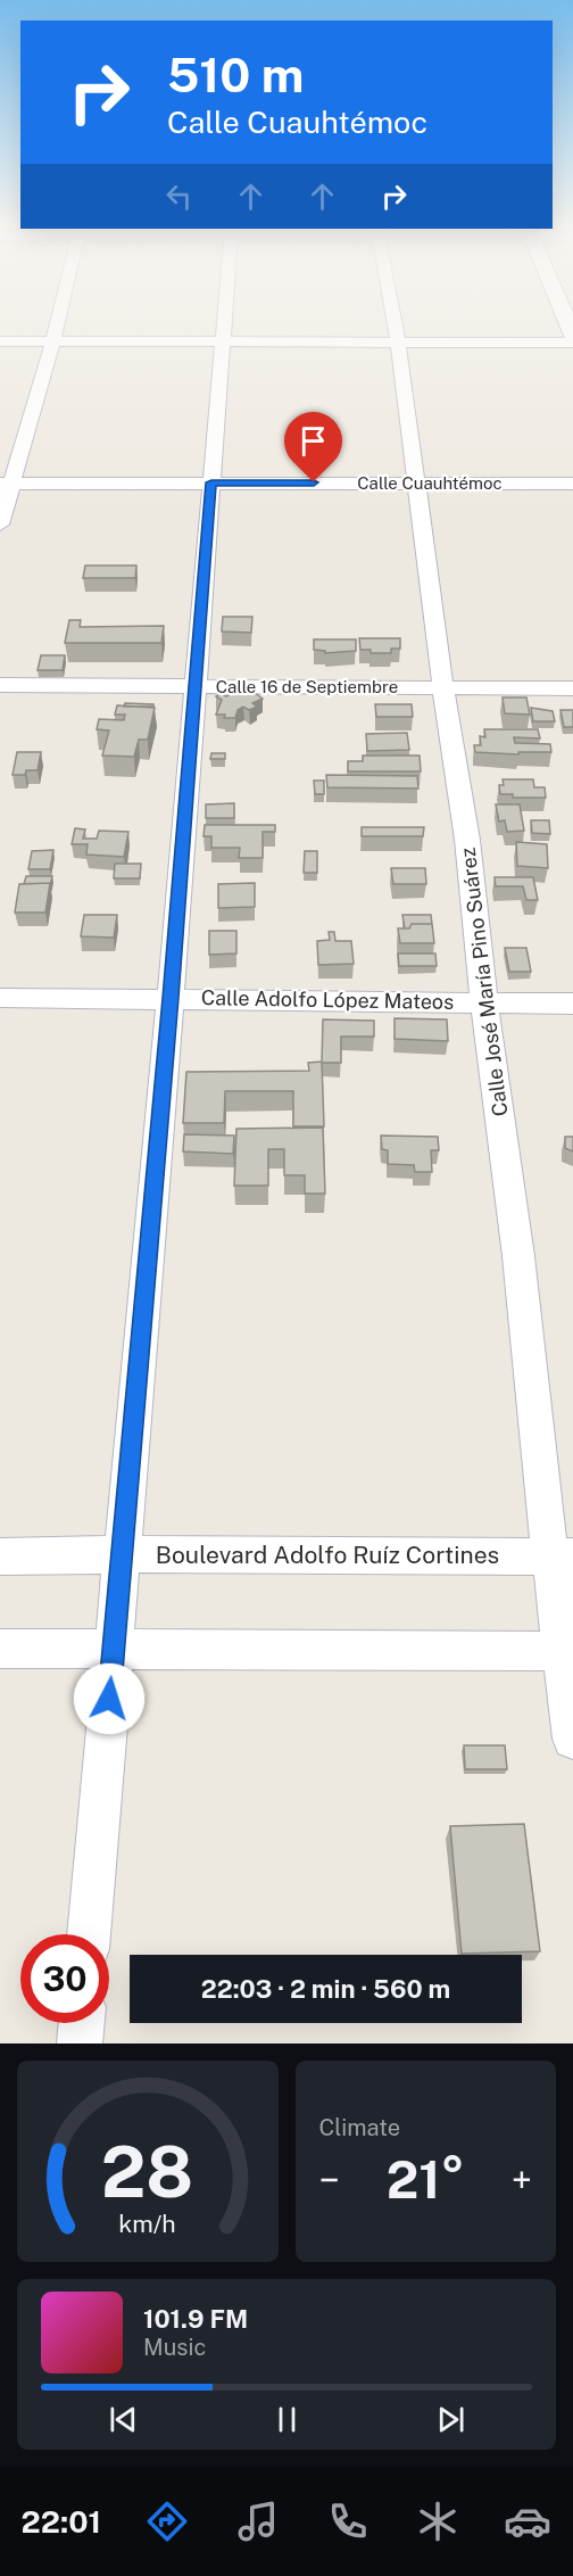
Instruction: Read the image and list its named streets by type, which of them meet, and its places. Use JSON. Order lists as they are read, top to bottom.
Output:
{
  "streets": {
    "street": [
      "Calle Cuauhtémoc",
      "Calle 16 de Septiembre",
      "Calle José María Pino Suárez",
      "Calle Adolfo López Mateos",
      "Boulevard Adolfo Ruíz Cortines"
    ]
  },
  "crossings": [
    ["Calle Cuauhtémoc", "Calle José María Pino Suárez"],
    ["Calle 16 de Septiembre", "Calle José María Pino Suárez"],
    ["Calle José María Pino Suárez", "Calle Adolfo López Mateos"],
    ["Calle José María Pino Suárez", "Boulevard Adolfo Ruíz Cortines"]
  ],
  "page": {
    "turn": ["510 m", "Calle Cuauhtémoc"],
    "limit": "30",
    "trip": "22:03 · 2 min · 560 m",
    "tile": "Climate",
    "heat": ["−", "21°", "+"],
    "song": ["101.9 FM", "Music"],
    "tabs": "22:01",
    "gauge": ["28", "km/h"]
  }
}
